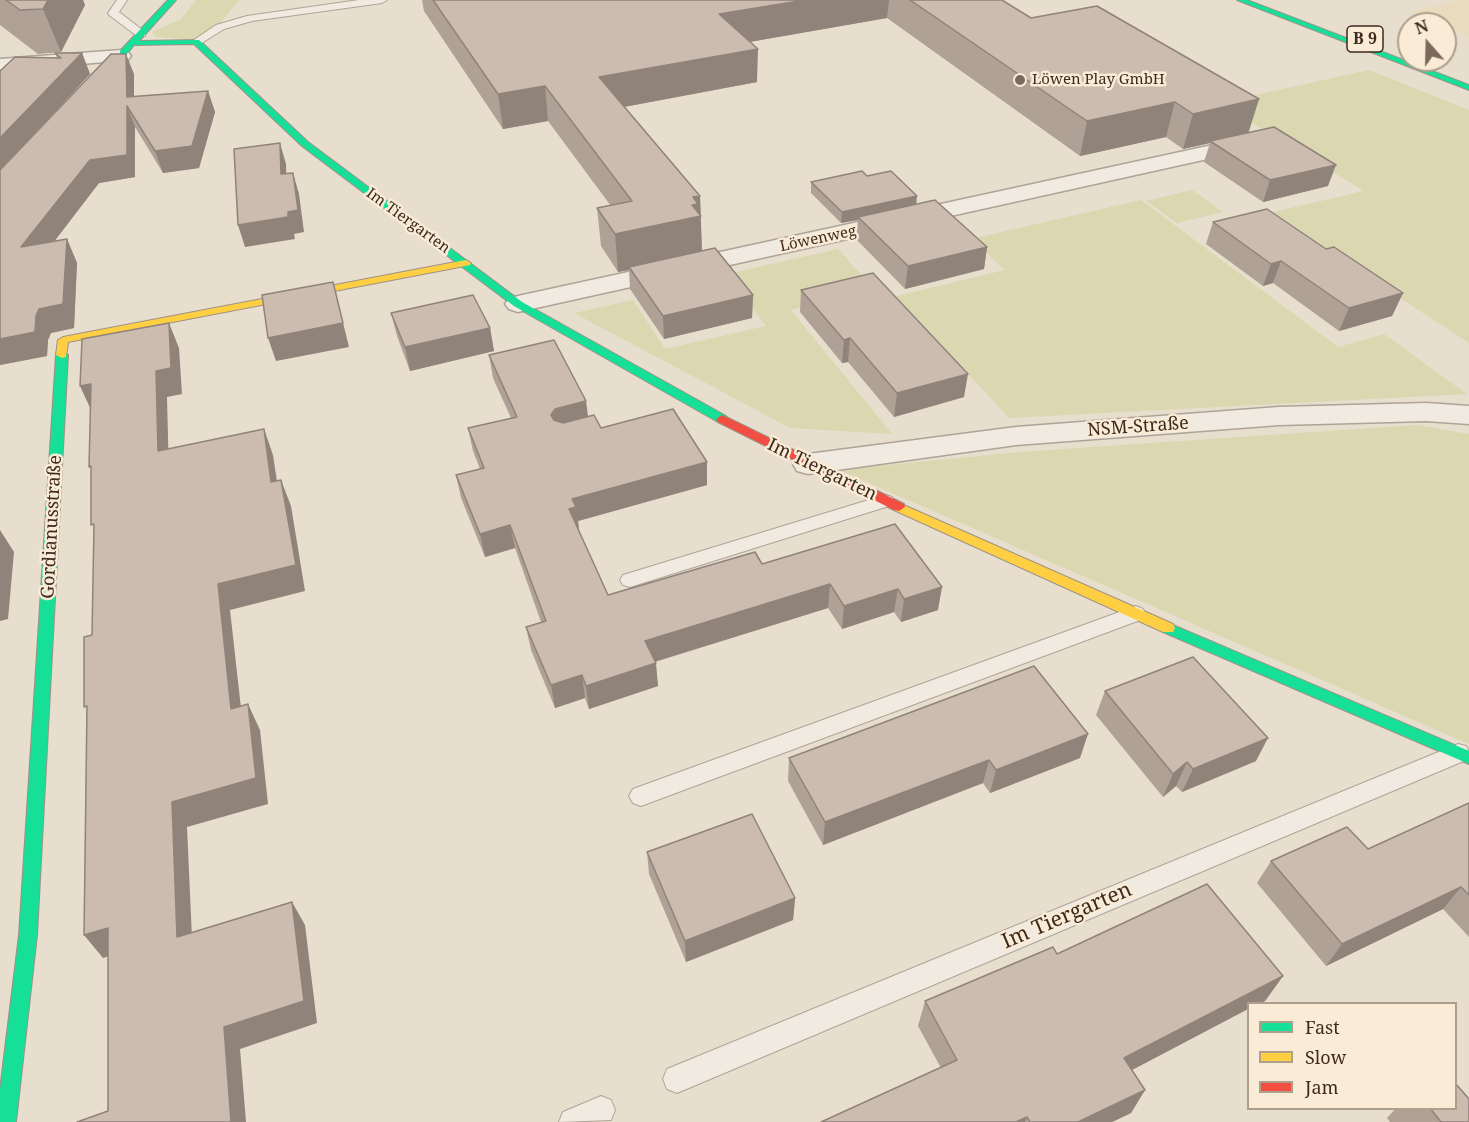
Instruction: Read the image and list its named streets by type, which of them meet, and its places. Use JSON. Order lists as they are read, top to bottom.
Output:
{
  "streets": {
    "main road": ["B 9", "Im Tiergarten", "Gordianusstraße"],
    "street": ["Löwenweg", "NSM-Straße"]
  },
  "crossings": [
    ["Im Tiergarten", "Löwenweg"],
    ["Im Tiergarten", "NSM-Straße"],
    ["Im Tiergarten", "Gordianusstraße"]
  ],
  "places": ["Löwen Play GmbH"],
  "legend": ["Fast", "Slow", "Jam"],
  "north": "top"
}
